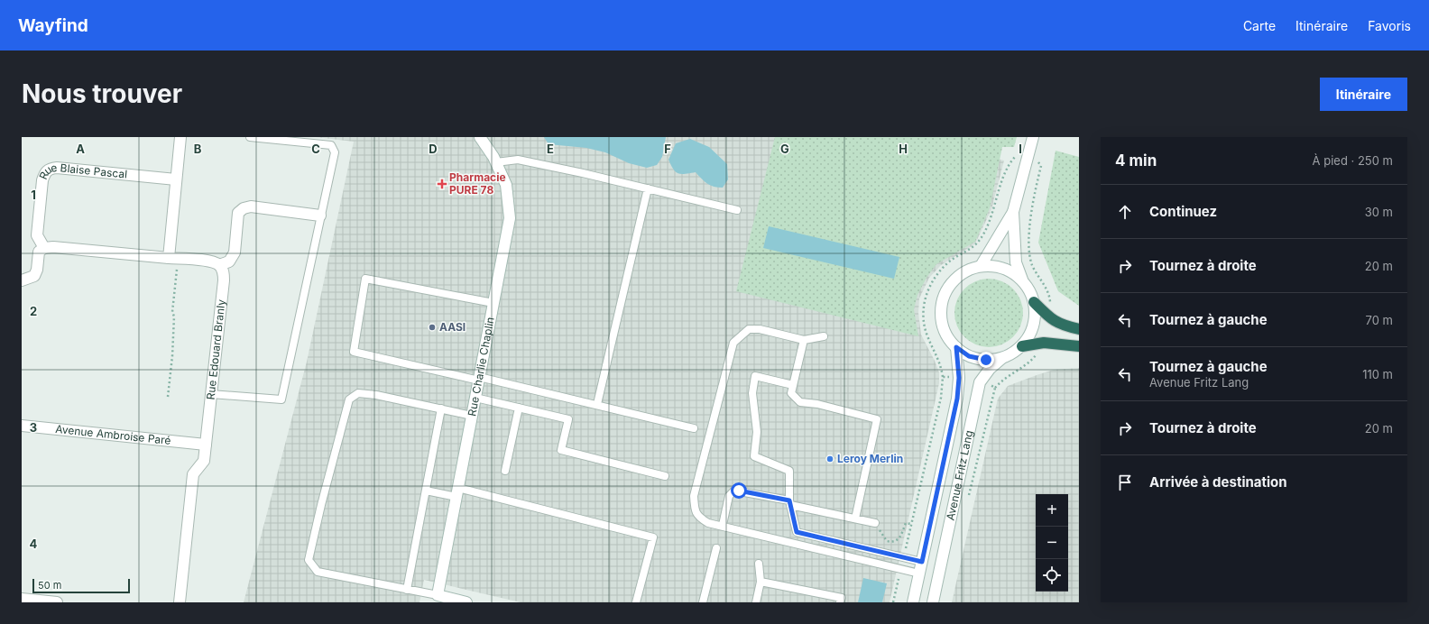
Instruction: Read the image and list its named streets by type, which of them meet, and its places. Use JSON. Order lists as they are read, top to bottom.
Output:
{
  "streets": {
    "street": [
      "Rue Blaise Pascal",
      "Rue Edouard Branly",
      "Rue Charlie Chaplin",
      "Avenue Ambroise Paré",
      "Avenue Fritz Lang"
    ]
  },
  "crossings": [
    ["Rue Edouard Branly", "Avenue Ambroise Paré"]
  ],
  "places": {
    "health": ["Pharmacie PURE 78"],
    "other": ["AASI", "Leroy Merlin"]
  },
  "scale_bar": "50 m",
  "page": {
    "header": "Wayfind",
    "nav": ["Carte", "Itinéraire", "Favoris"],
    "buttons": "Itinéraire",
    "title": "Nous trouver",
    "heading": ["4 min", "À pied · 250 m"],
    "list": [
      ["Continuez", "30 m"],
      ["Tournez à droite", "20 m"],
      ["Tournez à gauche", "70 m"],
      ["Tournez à gauche", "Avenue Fritz Lang", "110 m"],
      ["Tournez à droite", "20 m"],
      "Arrivée à destination"
    ],
    "map_buttons": ["+", "−"],
    "scale": "50 m"
  },
  "grid": {
    "columns": [
      "A",
      "B",
      "C",
      "D",
      "E",
      "F",
      "G",
      "H",
      "I"
    ],
    "rows": [
      "1",
      "2",
      "3",
      "4"
    ]
  }
}
